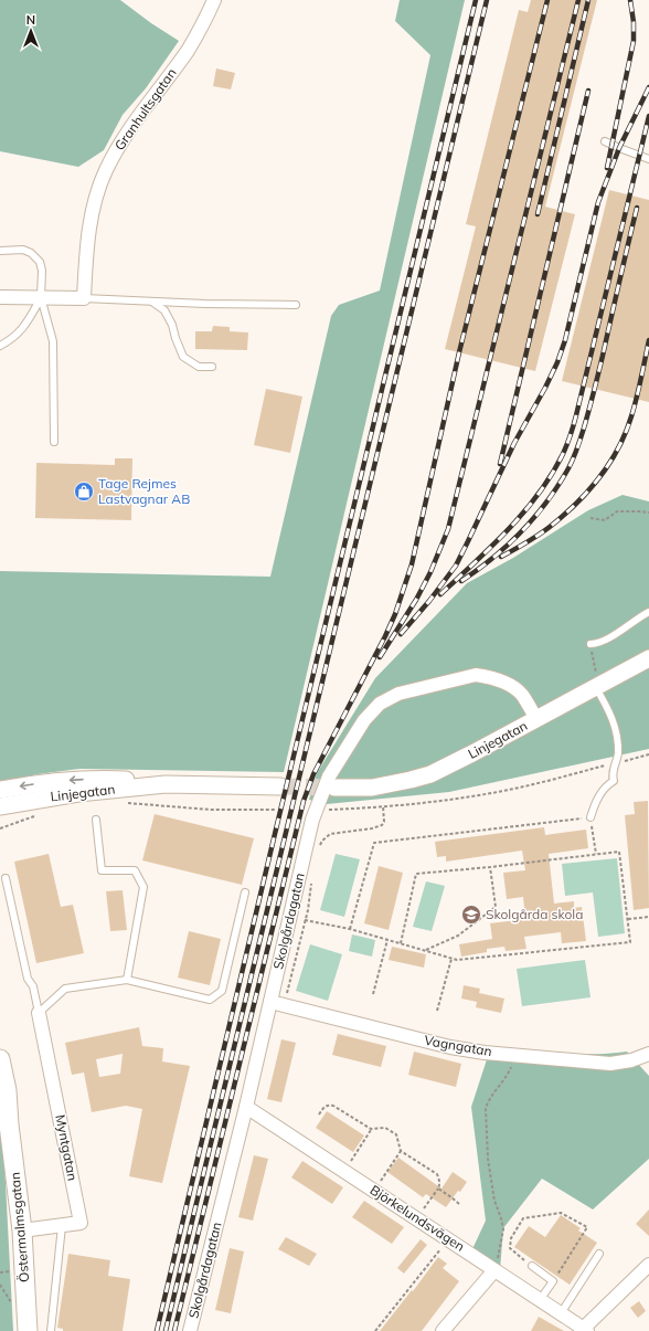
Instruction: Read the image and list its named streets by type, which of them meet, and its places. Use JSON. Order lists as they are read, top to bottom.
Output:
{
  "streets": {
    "main road": ["Östermalmsgatan"],
    "street": [
      "Granhultsgatan",
      "Linjegatan",
      "Skolgårdagatan",
      "Vagngatan",
      "Myntgatan",
      "Björkelundsvägen"
    ]
  },
  "crossings": [
    ["Linjegatan", "Skolgårdagatan"],
    ["Skolgårdagatan", "Vagngatan"],
    ["Skolgårdagatan", "Björkelundsvägen"],
    ["Myntgatan", "Östermalmsgatan"]
  ],
  "places": {
    "shop": ["Tage Rejmes Lastvagnar AB"],
    "school or university": ["Skolgårda skola"]
  },
  "north": "top"
}
